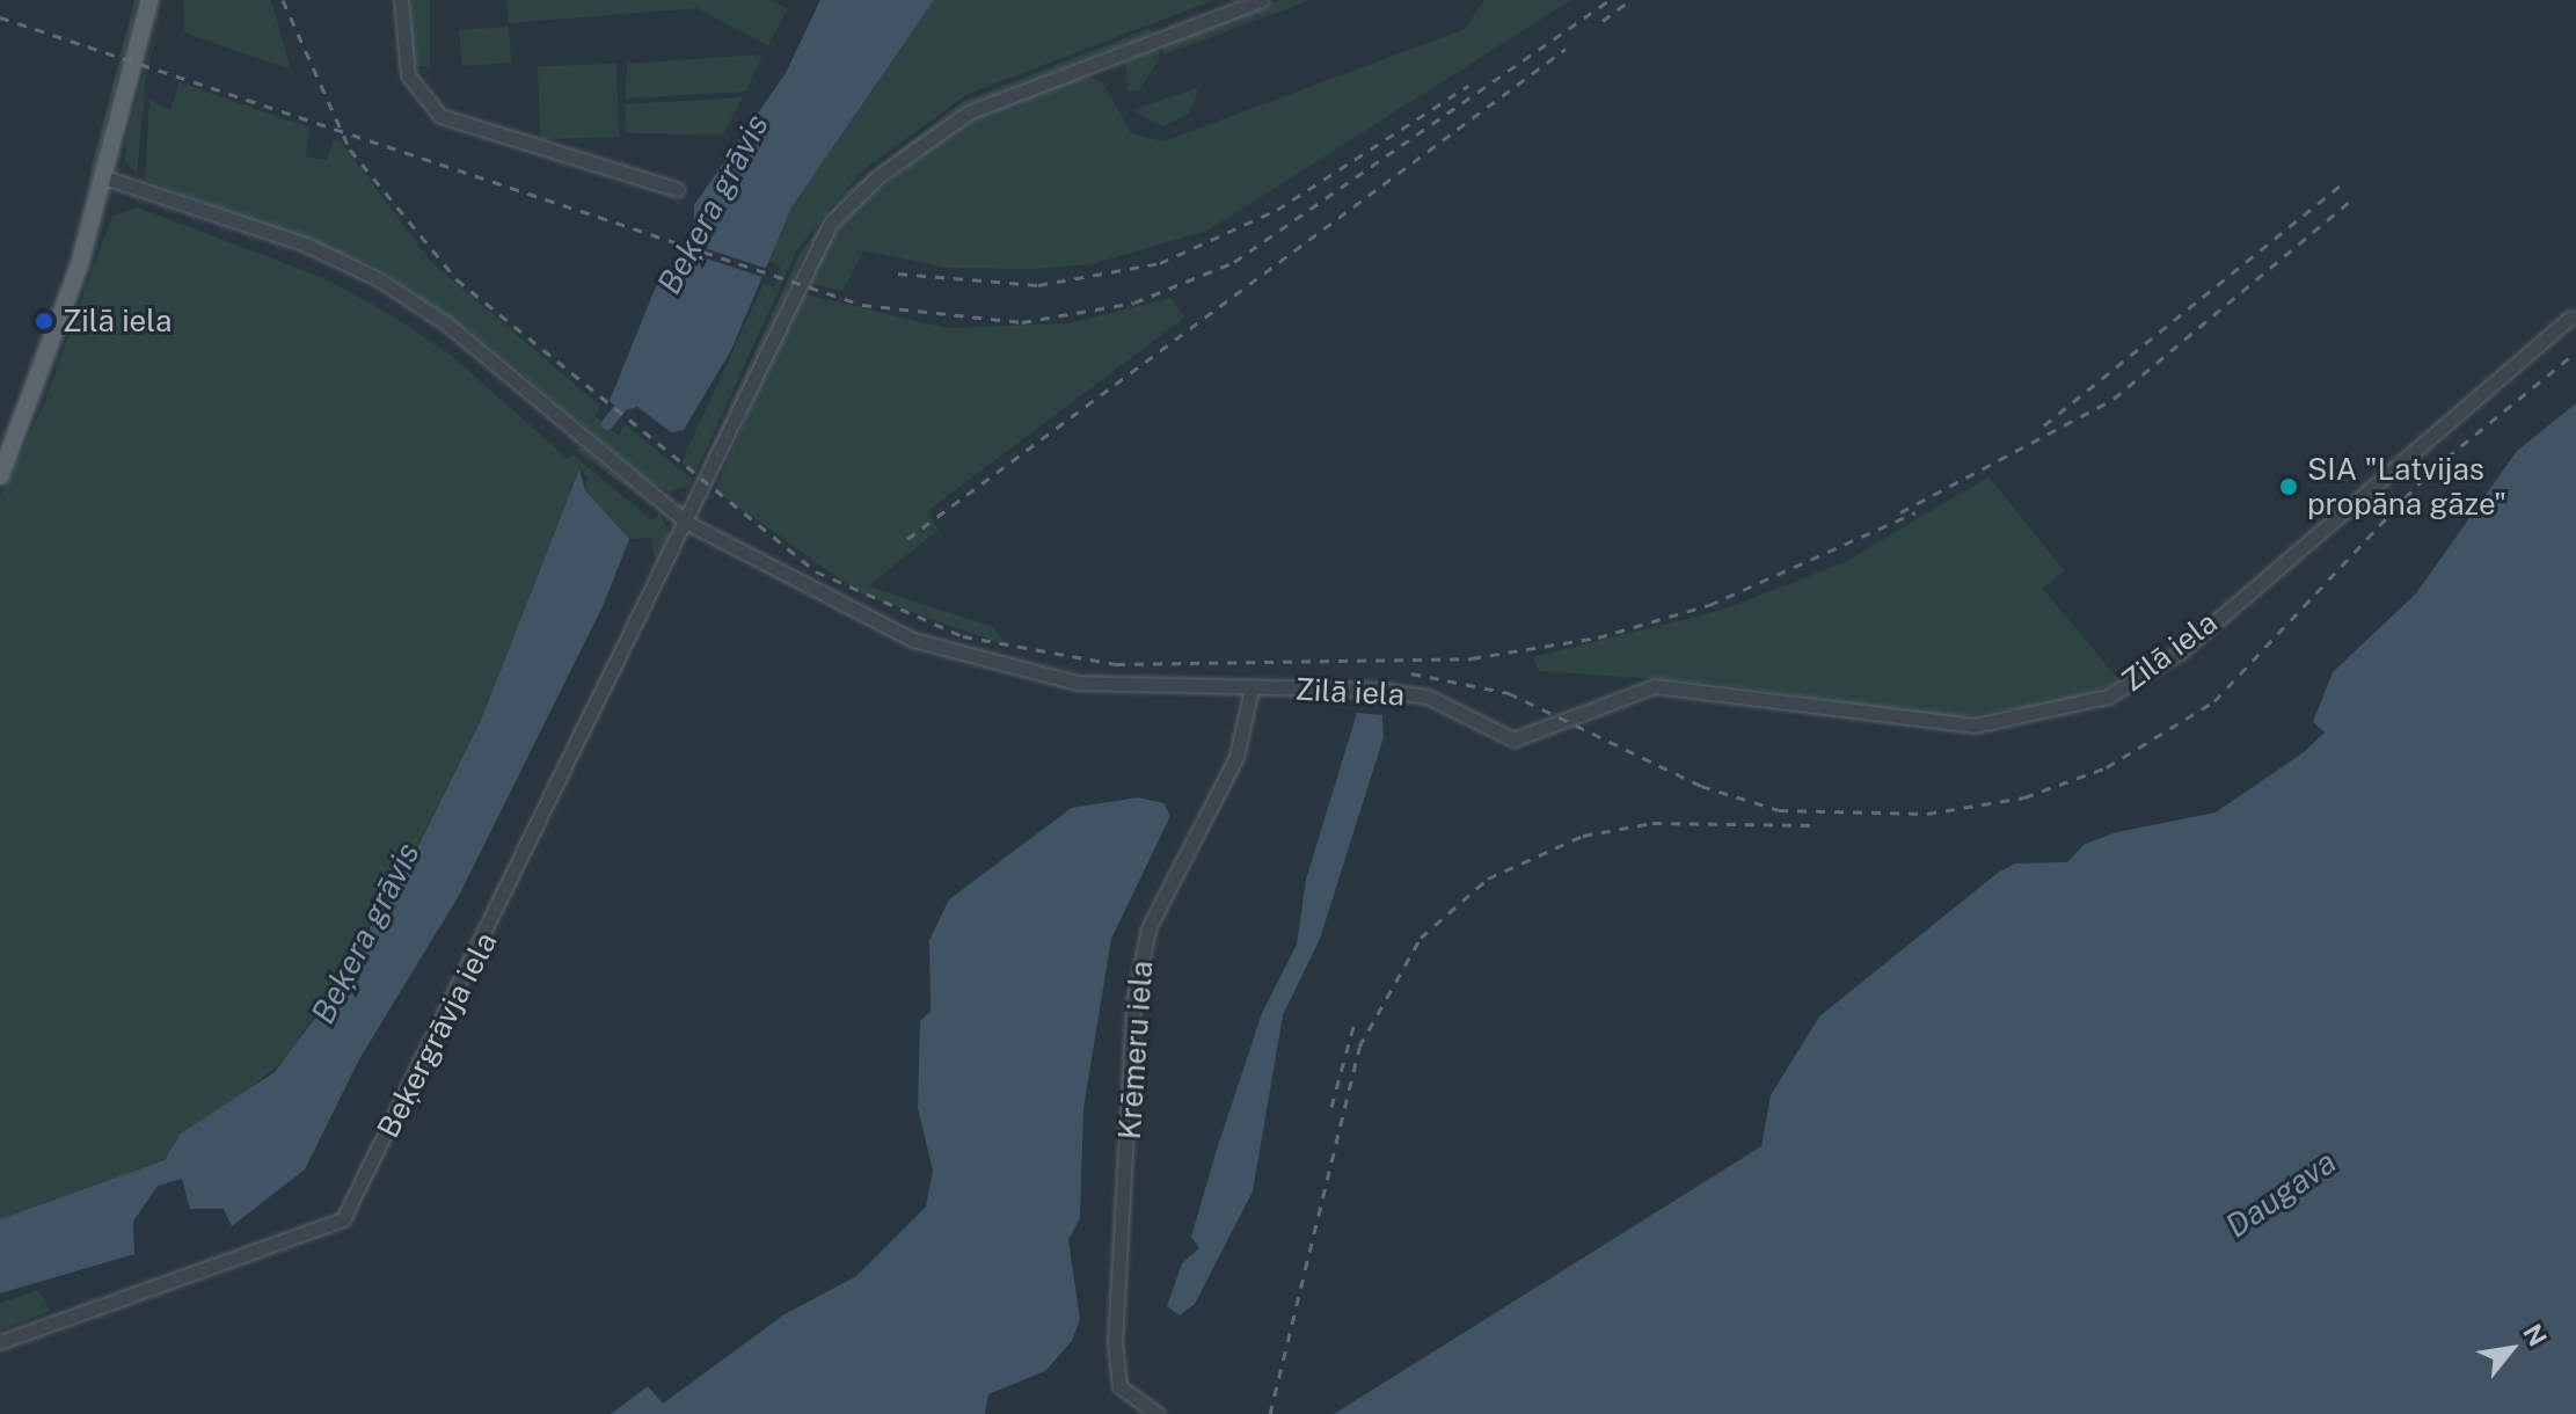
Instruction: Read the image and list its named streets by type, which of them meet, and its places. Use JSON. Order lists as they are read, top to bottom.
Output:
{
  "streets": {
    "street": ["Zilā iela", "Beķergrāvja iela", "Krēmeru iela"]
  },
  "crossings": [
    ["Zilā iela", "Beķergrāvja iela"],
    ["Zilā iela", "Krēmeru iela"]
  ],
  "water": ["Beķera grāvis", "Daugava"],
  "places": ["Zilā iela", "SIA \"Latvijas propāna gāze\""],
  "north": "top right"
}
